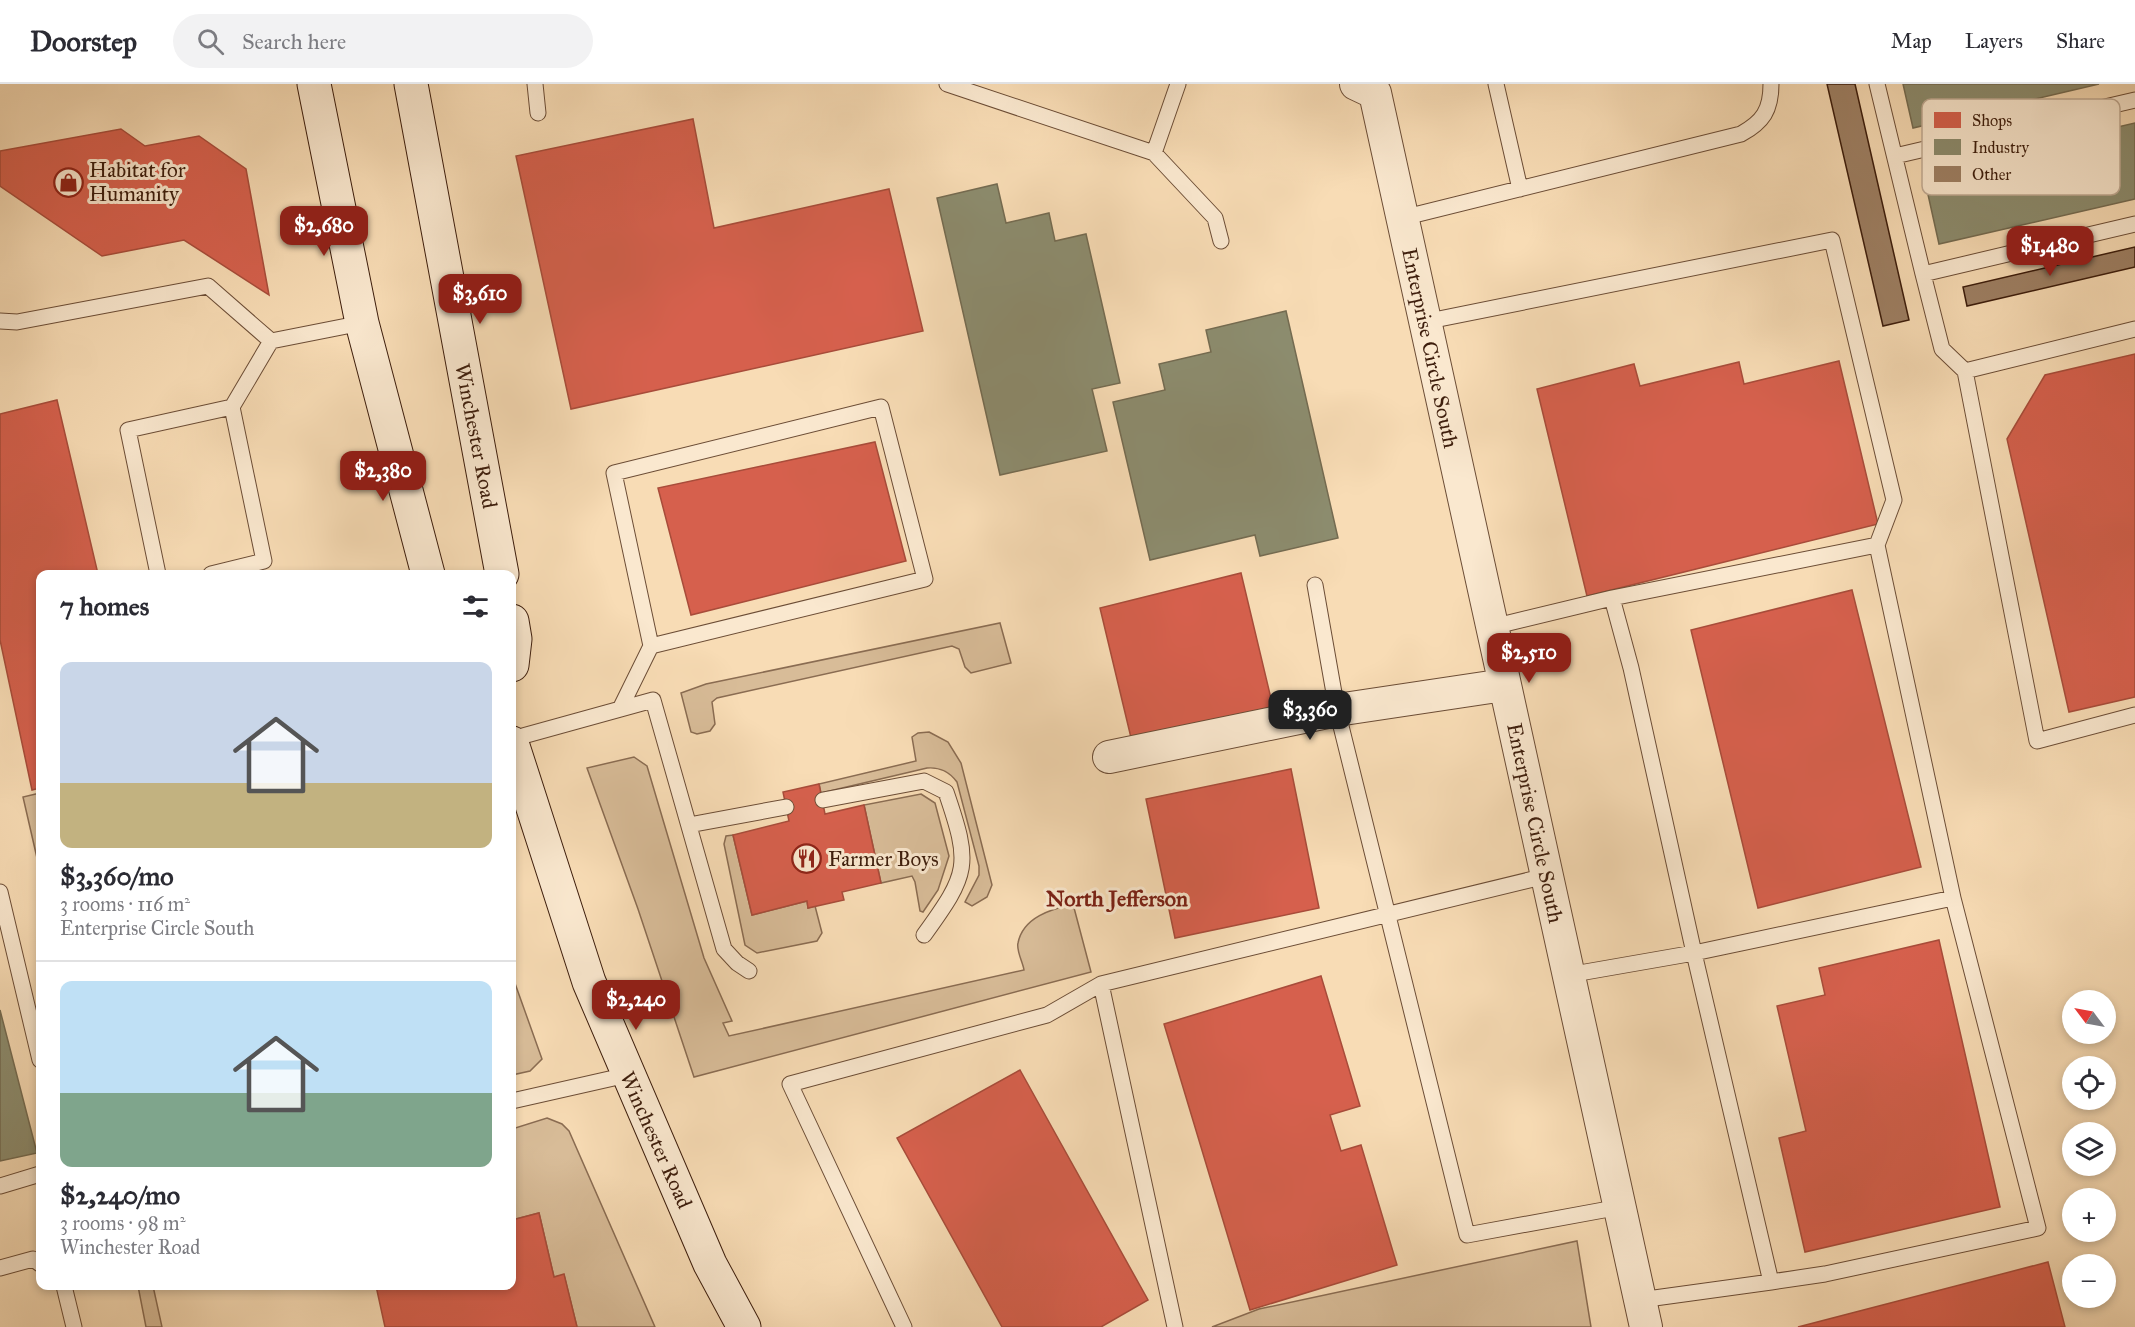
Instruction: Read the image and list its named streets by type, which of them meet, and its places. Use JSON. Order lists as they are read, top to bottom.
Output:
{
  "streets": {
    "main road": ["Winchester Road"],
    "street": ["Enterprise Circle South"]
  },
  "districts": ["North Jefferson"],
  "places": {
    "shop": ["Habitat for Humanity"],
    "restaurant": ["Farmer Boys"]
  },
  "legend": ["Shops", "Industry", "Other"],
  "north": "top left",
  "page": {
    "header": "Doorstep",
    "search": "Search here",
    "nav": ["Map", "Layers", "Share"],
    "price": [
      "$2,680",
      "$1,480",
      "$3,610",
      "$2,380",
      "$2,510",
      "$3,360",
      "$2,240"
    ],
    "heading": "7 homes",
    "list": [
      {
        "name": "$3,360/mo",
        "note": "3 rooms · 116 m² · Enterprise Circle South"
      },
      {
        "name": "$2,240/mo",
        "note": "3 rooms · 98 m² · Winchester Road"
      }
    ],
    "map_buttons": ["+", "−"]
  }
}
